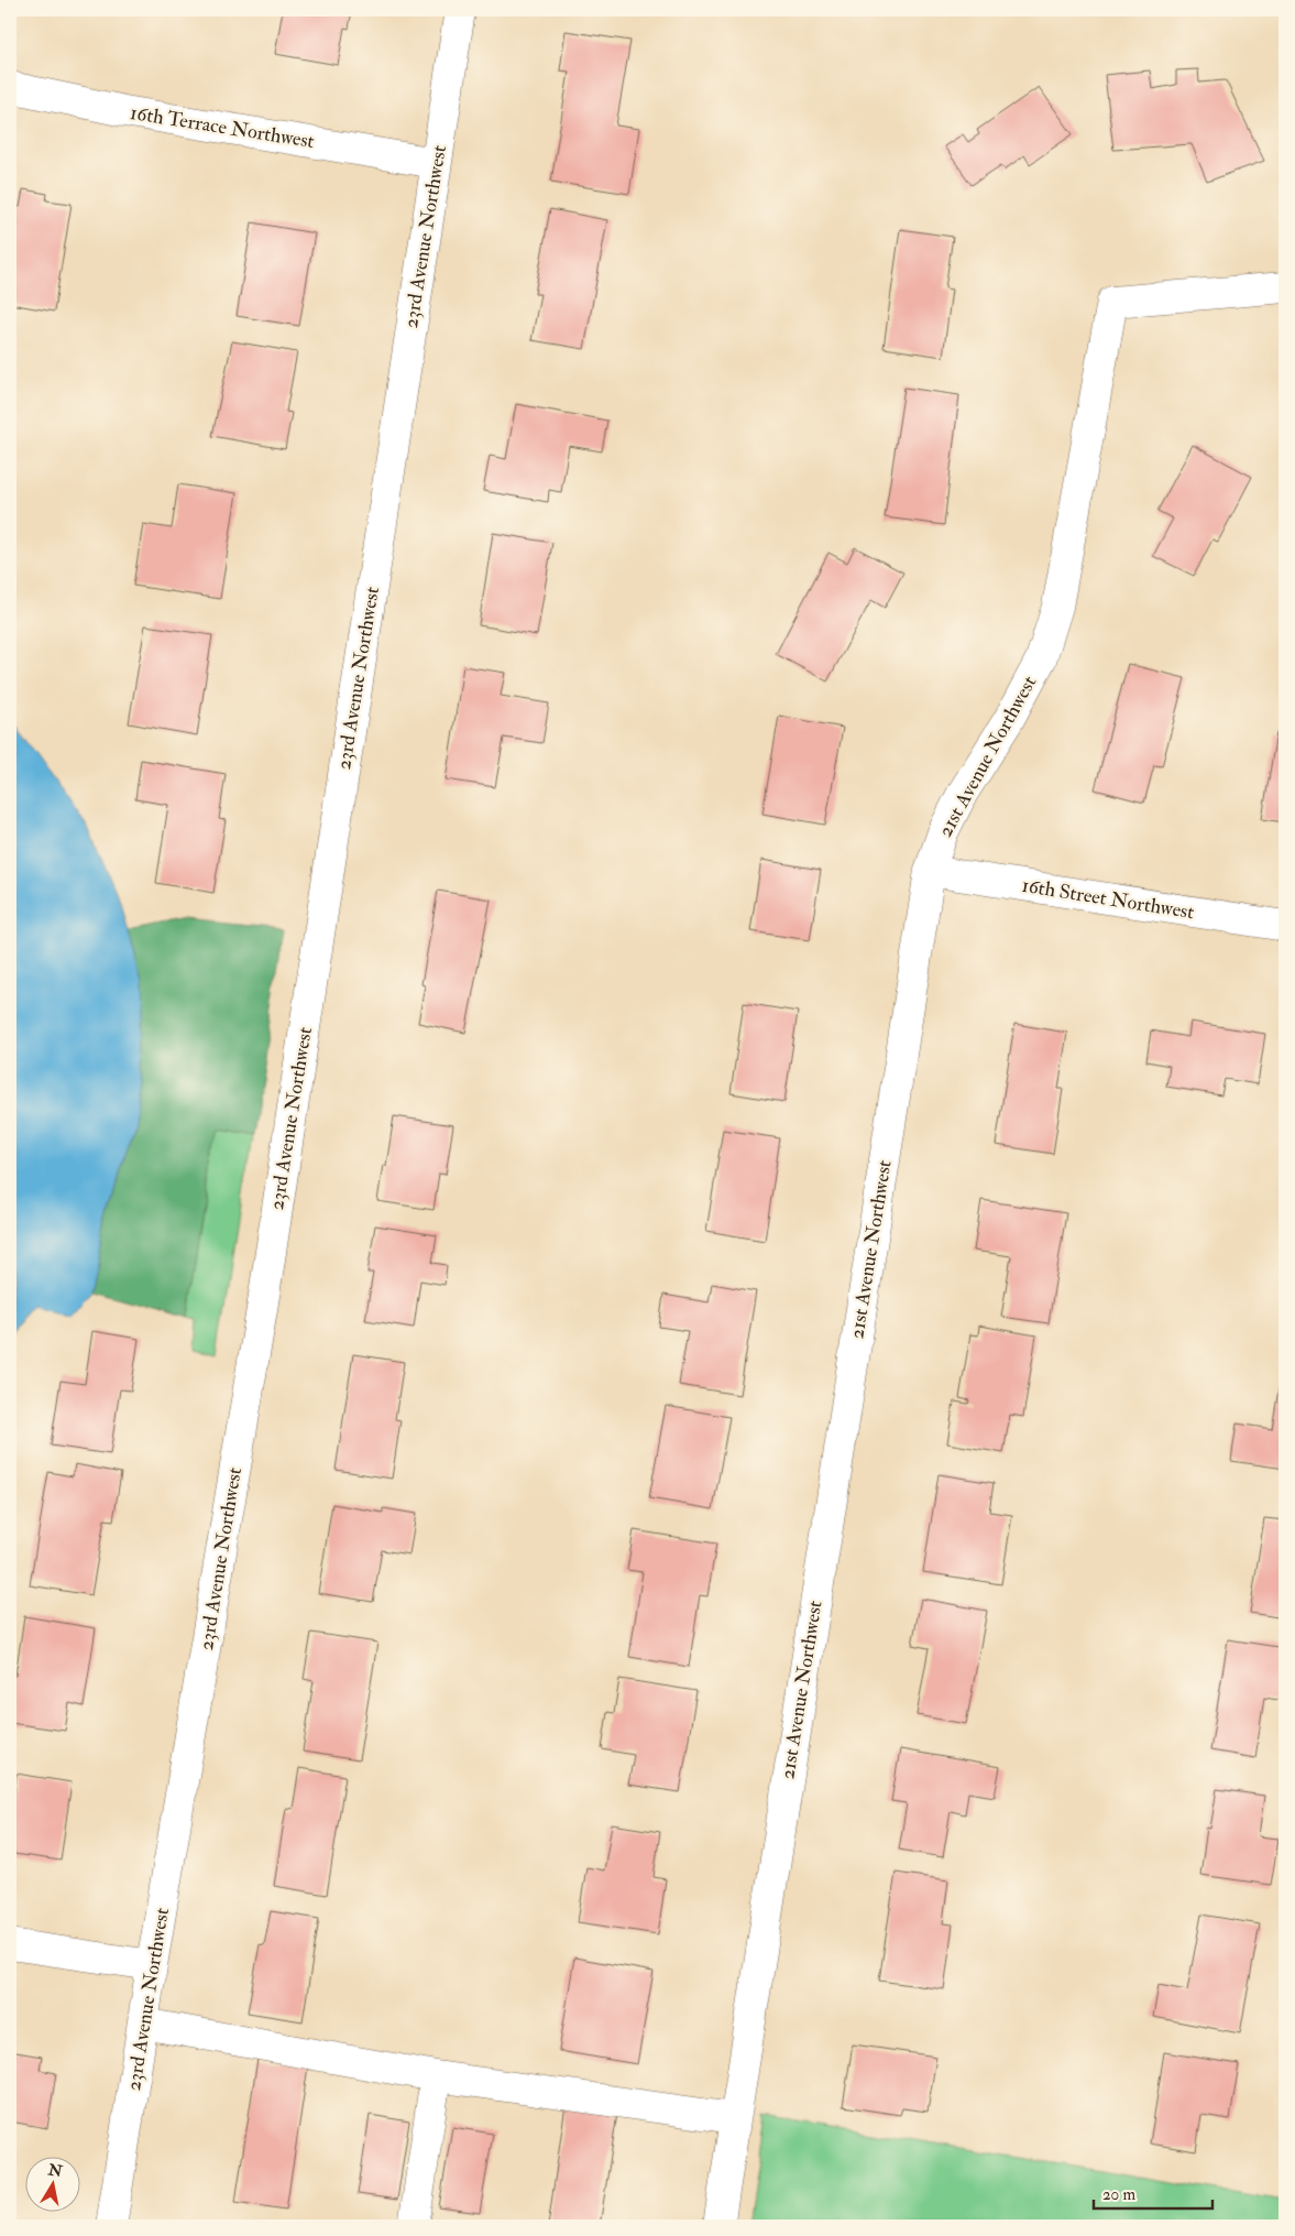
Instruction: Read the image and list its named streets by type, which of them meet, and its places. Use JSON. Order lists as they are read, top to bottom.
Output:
{
  "streets": {
    "street": [
      "16th Terrace Northwest",
      "23rd Avenue Northwest",
      "21st Avenue Northwest",
      "16th Street Northwest"
    ]
  },
  "crossings": [
    ["16th Terrace Northwest", "23rd Avenue Northwest"],
    ["21st Avenue Northwest", "16th Street Northwest"]
  ],
  "scale_bar": "20 m",
  "north": "top"
}
